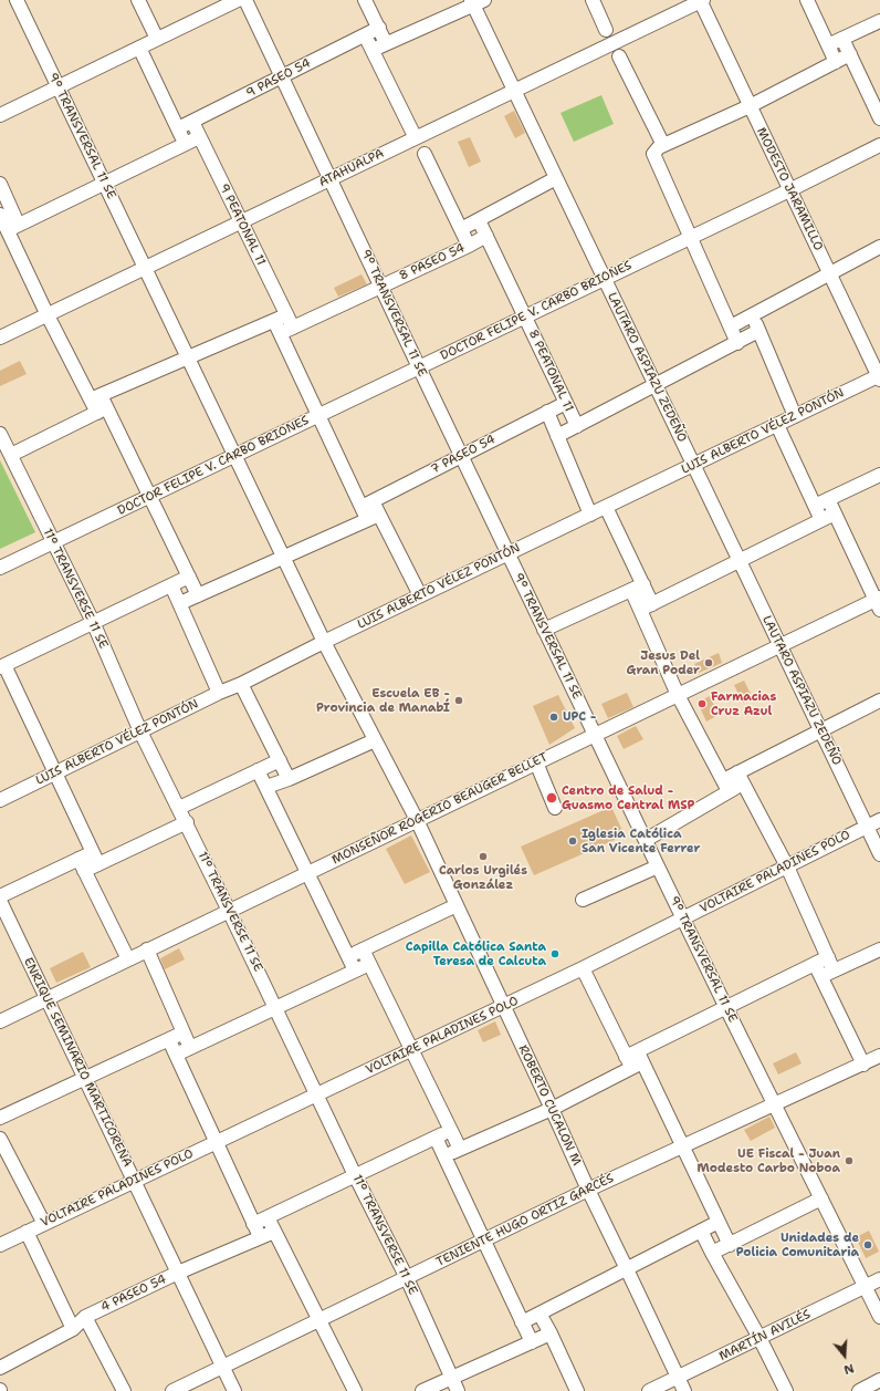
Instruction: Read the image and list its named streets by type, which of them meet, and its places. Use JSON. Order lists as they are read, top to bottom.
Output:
{
  "streets": {
    "street": [
      "9 PASEO 54",
      "9° TRANSVERSAL 11 SE",
      "ATAHUALPA",
      "MODESTO JARAMILLO",
      "9 PEATONAL 11",
      "8 PASEO 54",
      "DOCTOR FELIPE V. CARBO BRIONES",
      "LAUTARO ASPIAZU ZEDEÑO",
      "8 PEATONAL 11",
      "LUIS ALBERTO VÉLEZ PONTÓN",
      "7 PASEO 54",
      "11° TRANSVERSE 11 SE",
      "MONSEÑOR ROGERIO BEAUGER BELLET",
      "VOLTAIRE PALADINES POLO",
      "ENRIQUE SEMINARIO MARTICORENA",
      "ROBERTO CUCALON M",
      "TENIENTE HUGO ORTIZ GARCÉS",
      "4 PASEO 54",
      "MARTÍN AVILÉS"
    ]
  },
  "crossings": [
    ["9 PASEO 54", "9° TRANSVERSAL 11 SE"],
    ["9 PASEO 54", "9 PEATONAL 11"],
    ["9° TRANSVERSAL 11 SE", "ATAHUALPA"],
    ["9° TRANSVERSAL 11 SE", "8 PASEO 54"],
    ["9° TRANSVERSAL 11 SE", "DOCTOR FELIPE V. CARBO BRIONES"],
    ["9° TRANSVERSAL 11 SE", "LUIS ALBERTO VÉLEZ PONTÓN"],
    ["9° TRANSVERSAL 11 SE", "7 PASEO 54"],
    ["9° TRANSVERSAL 11 SE", "MONSEÑOR ROGERIO BEAUGER BELLET"],
    ["9° TRANSVERSAL 11 SE", "VOLTAIRE PALADINES POLO"],
    ["9° TRANSVERSAL 11 SE", "ROBERTO CUCALON M"],
    ["9° TRANSVERSAL 11 SE", "TENIENTE HUGO ORTIZ GARCÉS"],
    ["9° TRANSVERSAL 11 SE", "MARTÍN AVILÉS"],
    ["ATAHUALPA", "MODESTO JARAMILLO"],
    ["ATAHUALPA", "9 PEATONAL 11"],
    ["ATAHUALPA", "LAUTARO ASPIAZU ZEDEÑO"],
    ["MODESTO JARAMILLO", "DOCTOR FELIPE V. CARBO BRIONES"],
    ["MODESTO JARAMILLO", "LUIS ALBERTO VÉLEZ PONTÓN"],
    ["9 PEATONAL 11", "8 PASEO 54"],
    ["9 PEATONAL 11", "DOCTOR FELIPE V. CARBO BRIONES"],
    ["9 PEATONAL 11", "LUIS ALBERTO VÉLEZ PONTÓN"],
    ["9 PEATONAL 11", "7 PASEO 54"],
    ["8 PASEO 54", "LAUTARO ASPIAZU ZEDEÑO"],
    ["8 PASEO 54", "8 PEATONAL 11"],
    ["DOCTOR FELIPE V. CARBO BRIONES", "LAUTARO ASPIAZU ZEDEÑO"],
    ["DOCTOR FELIPE V. CARBO BRIONES", "8 PEATONAL 11"],
    ["DOCTOR FELIPE V. CARBO BRIONES", "11° TRANSVERSE 11 SE"],
    ["LAUTARO ASPIAZU ZEDEÑO", "LUIS ALBERTO VÉLEZ PONTÓN"],
    ["LAUTARO ASPIAZU ZEDEÑO", "MONSEÑOR ROGERIO BEAUGER BELLET"],
    ["LAUTARO ASPIAZU ZEDEÑO", "VOLTAIRE PALADINES POLO"],
    ["8 PEATONAL 11", "LUIS ALBERTO VÉLEZ PONTÓN"],
    ["8 PEATONAL 11", "7 PASEO 54"],
    ["LUIS ALBERTO VÉLEZ PONTÓN", "11° TRANSVERSE 11 SE"],
    ["11° TRANSVERSE 11 SE", "MONSEÑOR ROGERIO BEAUGER BELLET"],
    ["11° TRANSVERSE 11 SE", "VOLTAIRE PALADINES POLO"],
    ["11° TRANSVERSE 11 SE", "TENIENTE HUGO ORTIZ GARCÉS"],
    ["MONSEÑOR ROGERIO BEAUGER BELLET", "ENRIQUE SEMINARIO MARTICORENA"],
    ["MONSEÑOR ROGERIO BEAUGER BELLET", "ROBERTO CUCALON M"],
    ["VOLTAIRE PALADINES POLO", "ENRIQUE SEMINARIO MARTICORENA"],
    ["VOLTAIRE PALADINES POLO", "ROBERTO CUCALON M"],
    ["ENRIQUE SEMINARIO MARTICORENA", "TENIENTE HUGO ORTIZ GARCÉS"],
    ["ENRIQUE SEMINARIO MARTICORENA", "4 PASEO 54"],
    ["ROBERTO CUCALON M", "TENIENTE HUGO ORTIZ GARCÉS"],
    ["ROBERTO CUCALON M", "MARTÍN AVILÉS"]
  ],
  "places": [
    "Jesus Del Gran Poder",
    "Escuela EB - Provincia de ManabÍ",
    "Farmacias Cruz Azul",
    "UPC -",
    "Centro de Salud - Guasmo Central MSP",
    "Iglesia Católica San Vicente Ferrer",
    "Carlos Urgilés González",
    "Capilla Católica Santa Teresa de Calcuta",
    "UE Fiscal - Juan Modesto Carbo Noboa",
    "Unidades de Policia Comunitaria"
  ],
  "north": "bottom"
}
